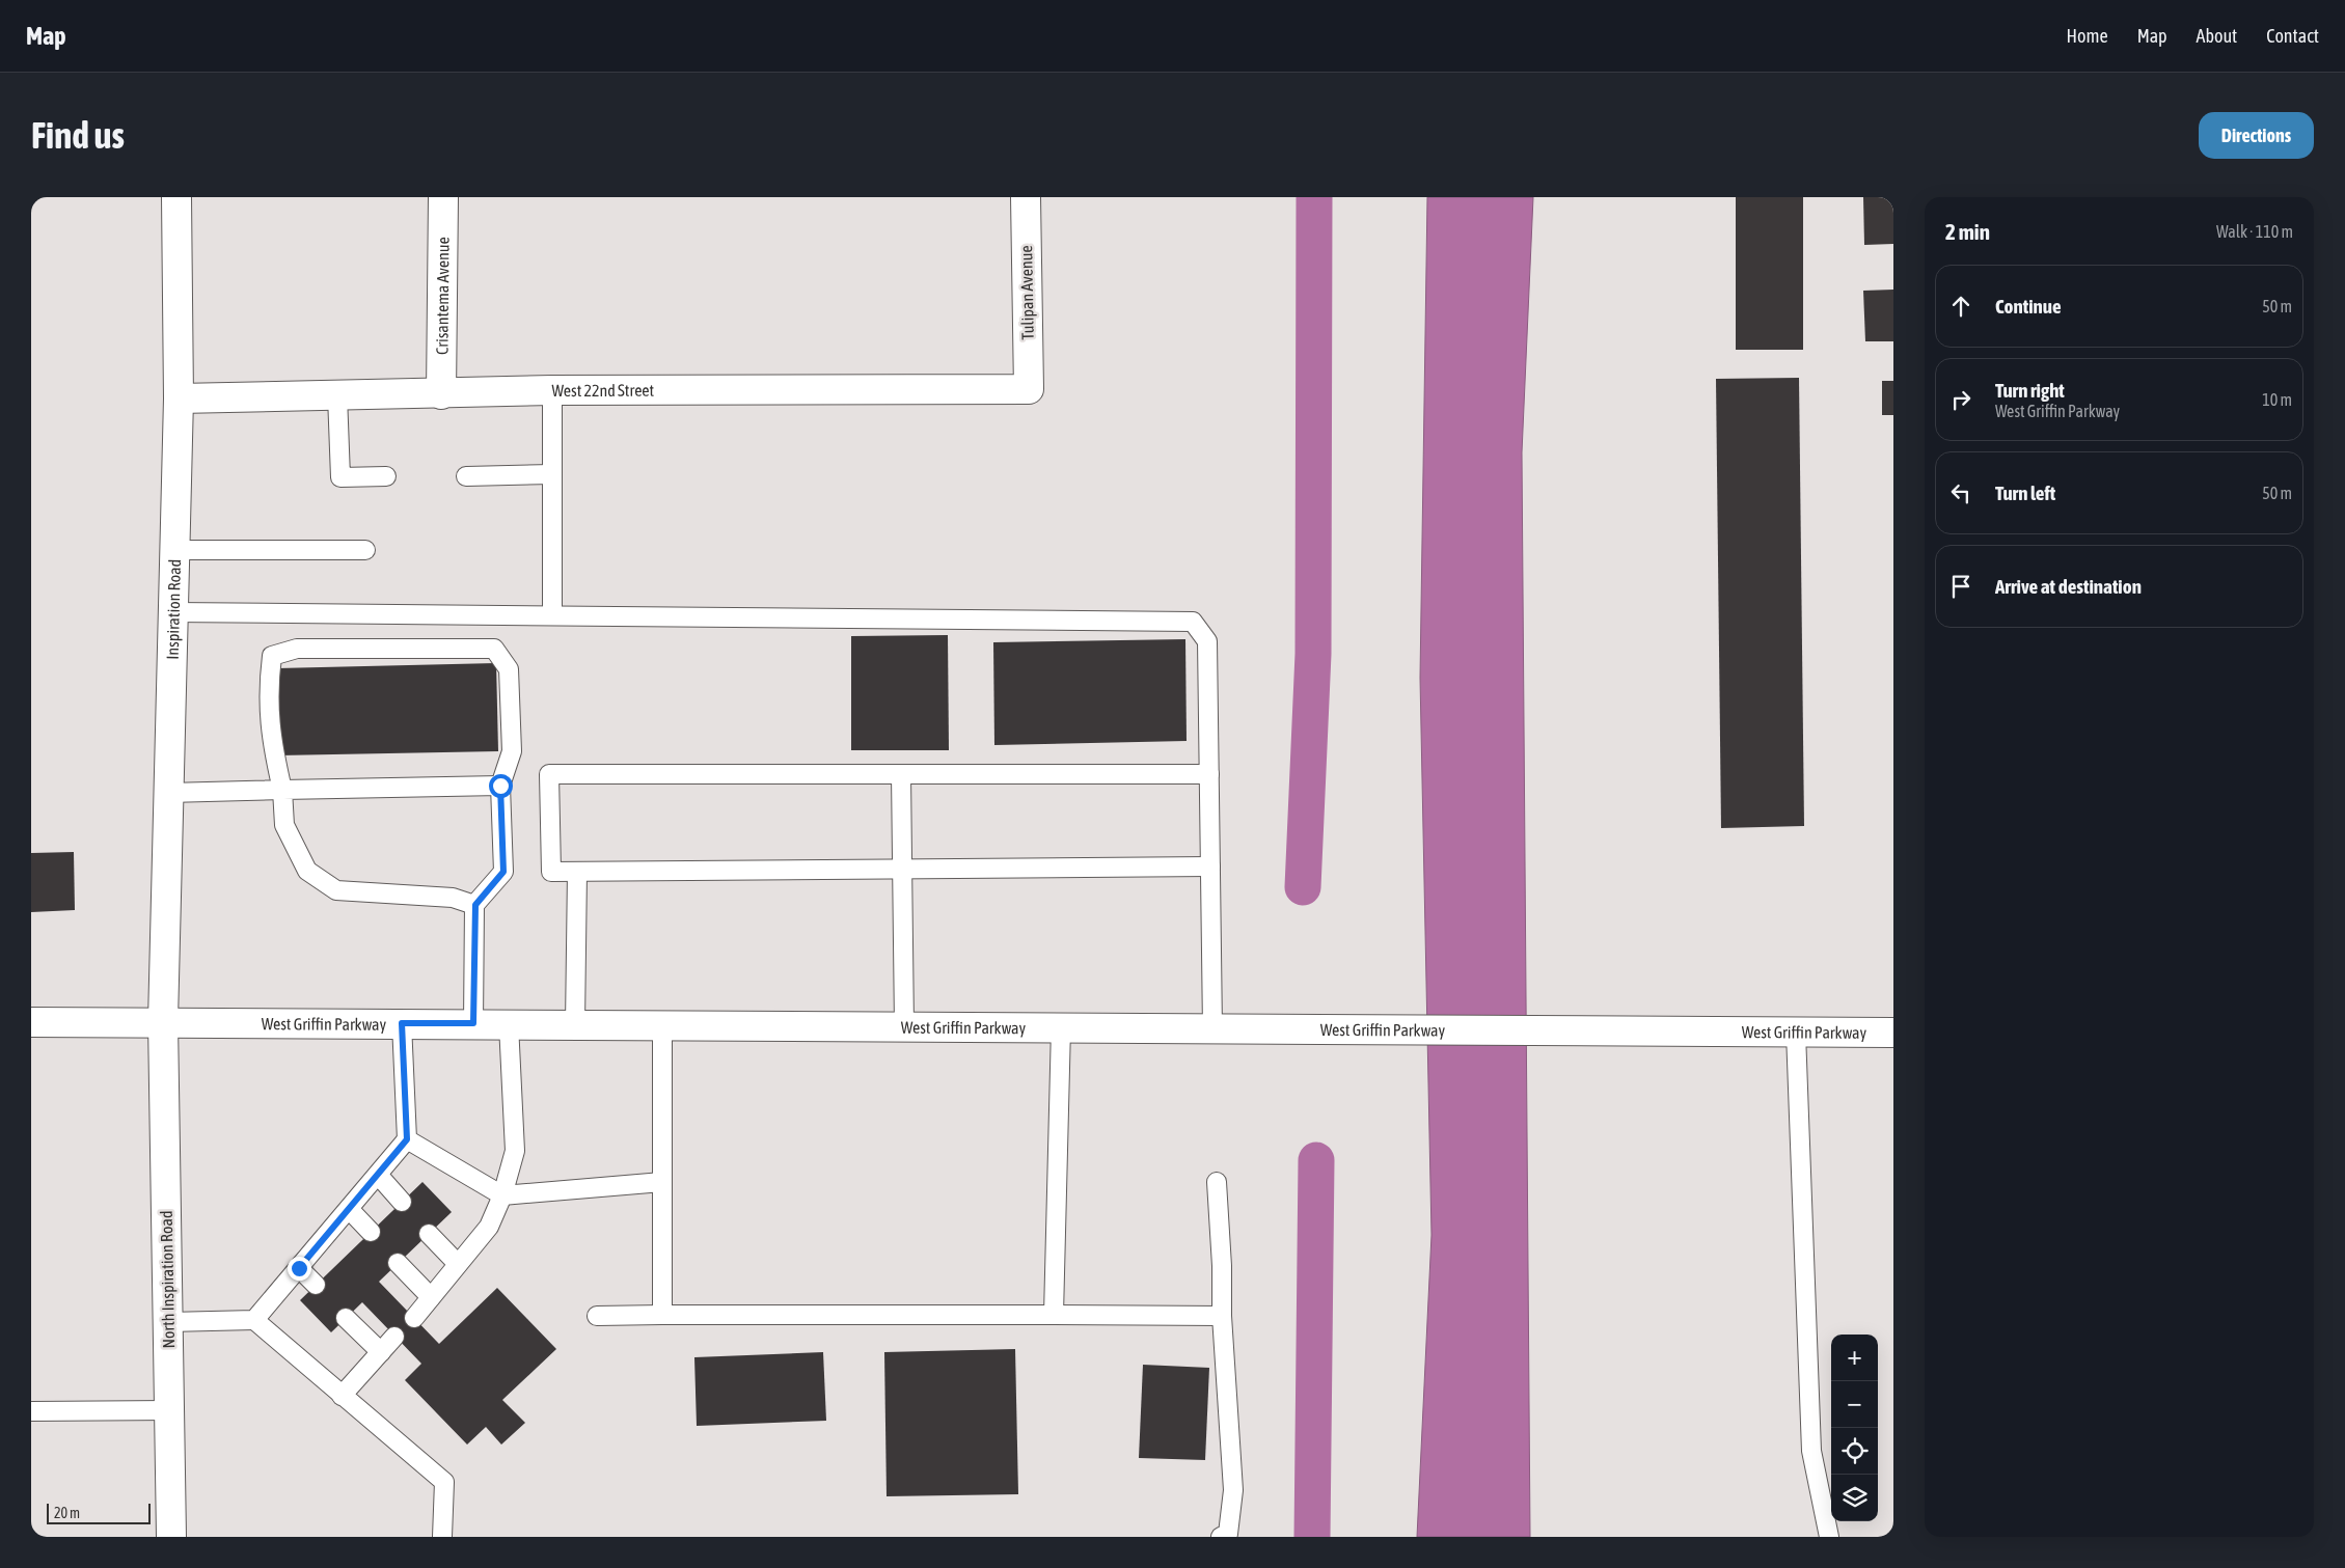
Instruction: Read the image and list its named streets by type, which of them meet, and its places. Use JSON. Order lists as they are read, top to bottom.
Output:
{
  "streets": {
    "street": [
      "Tulipan Avenue",
      "Crisantema Avenue",
      "West 22nd Street",
      "Inspiration Road",
      "West Griffin Parkway",
      "North Inspiration Road"
    ]
  },
  "crossings": [
    ["Tulipan Avenue", "West 22nd Street"],
    ["Crisantema Avenue", "West 22nd Street"],
    ["West 22nd Street", "Inspiration Road"],
    ["Inspiration Road", "West Griffin Parkway"],
    ["Inspiration Road", "North Inspiration Road"],
    ["West Griffin Parkway", "North Inspiration Road"]
  ],
  "scale_bar": "20 m",
  "page": {
    "header": "Map",
    "nav": [
      "Home",
      "Map",
      "About",
      "Contact"
    ],
    "buttons": "Directions",
    "title": "Find us",
    "heading": ["2 min", "Walk · 110 m"],
    "list": [
      ["Continue", "50 m"],
      ["Turn right", "West Griffin Parkway", "10 m"],
      ["Turn left", "50 m"],
      "Arrive at destination"
    ],
    "map_buttons": ["+", "−"],
    "scale": "20 m"
  }
}
